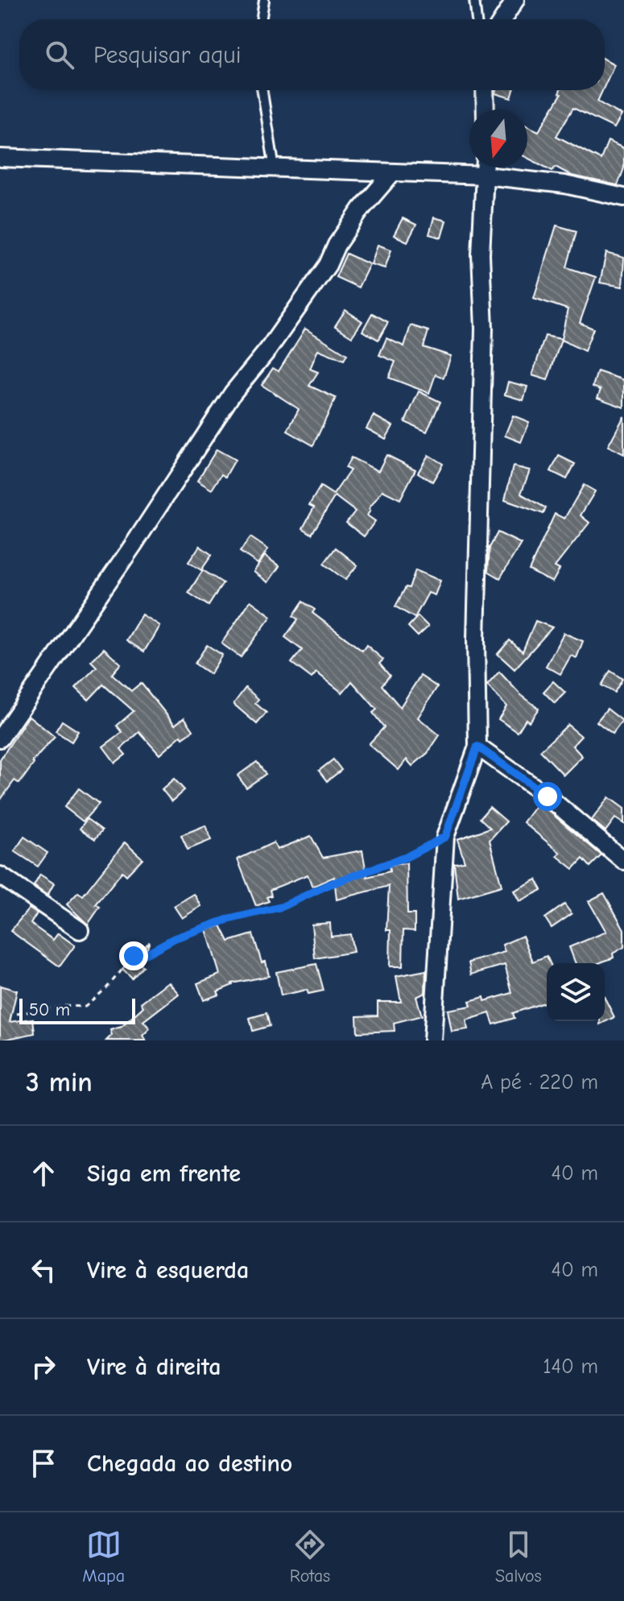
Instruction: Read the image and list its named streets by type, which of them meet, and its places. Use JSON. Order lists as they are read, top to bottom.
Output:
{
  "scale_bar": "50 m",
  "north": "bottom",
  "page": {
    "search": "Pesquisar aqui",
    "scale": "50 m",
    "heading": ["3 min", "A pé · 220 m"],
    "list": [
      ["Siga em frente", "40 m"],
      ["Vire à esquerda", "40 m"],
      ["Vire à direita", "140 m"],
      "Chegada ao destino"
    ],
    "nav": ["Mapa", "Rotas", "Salvos"]
  }
}
